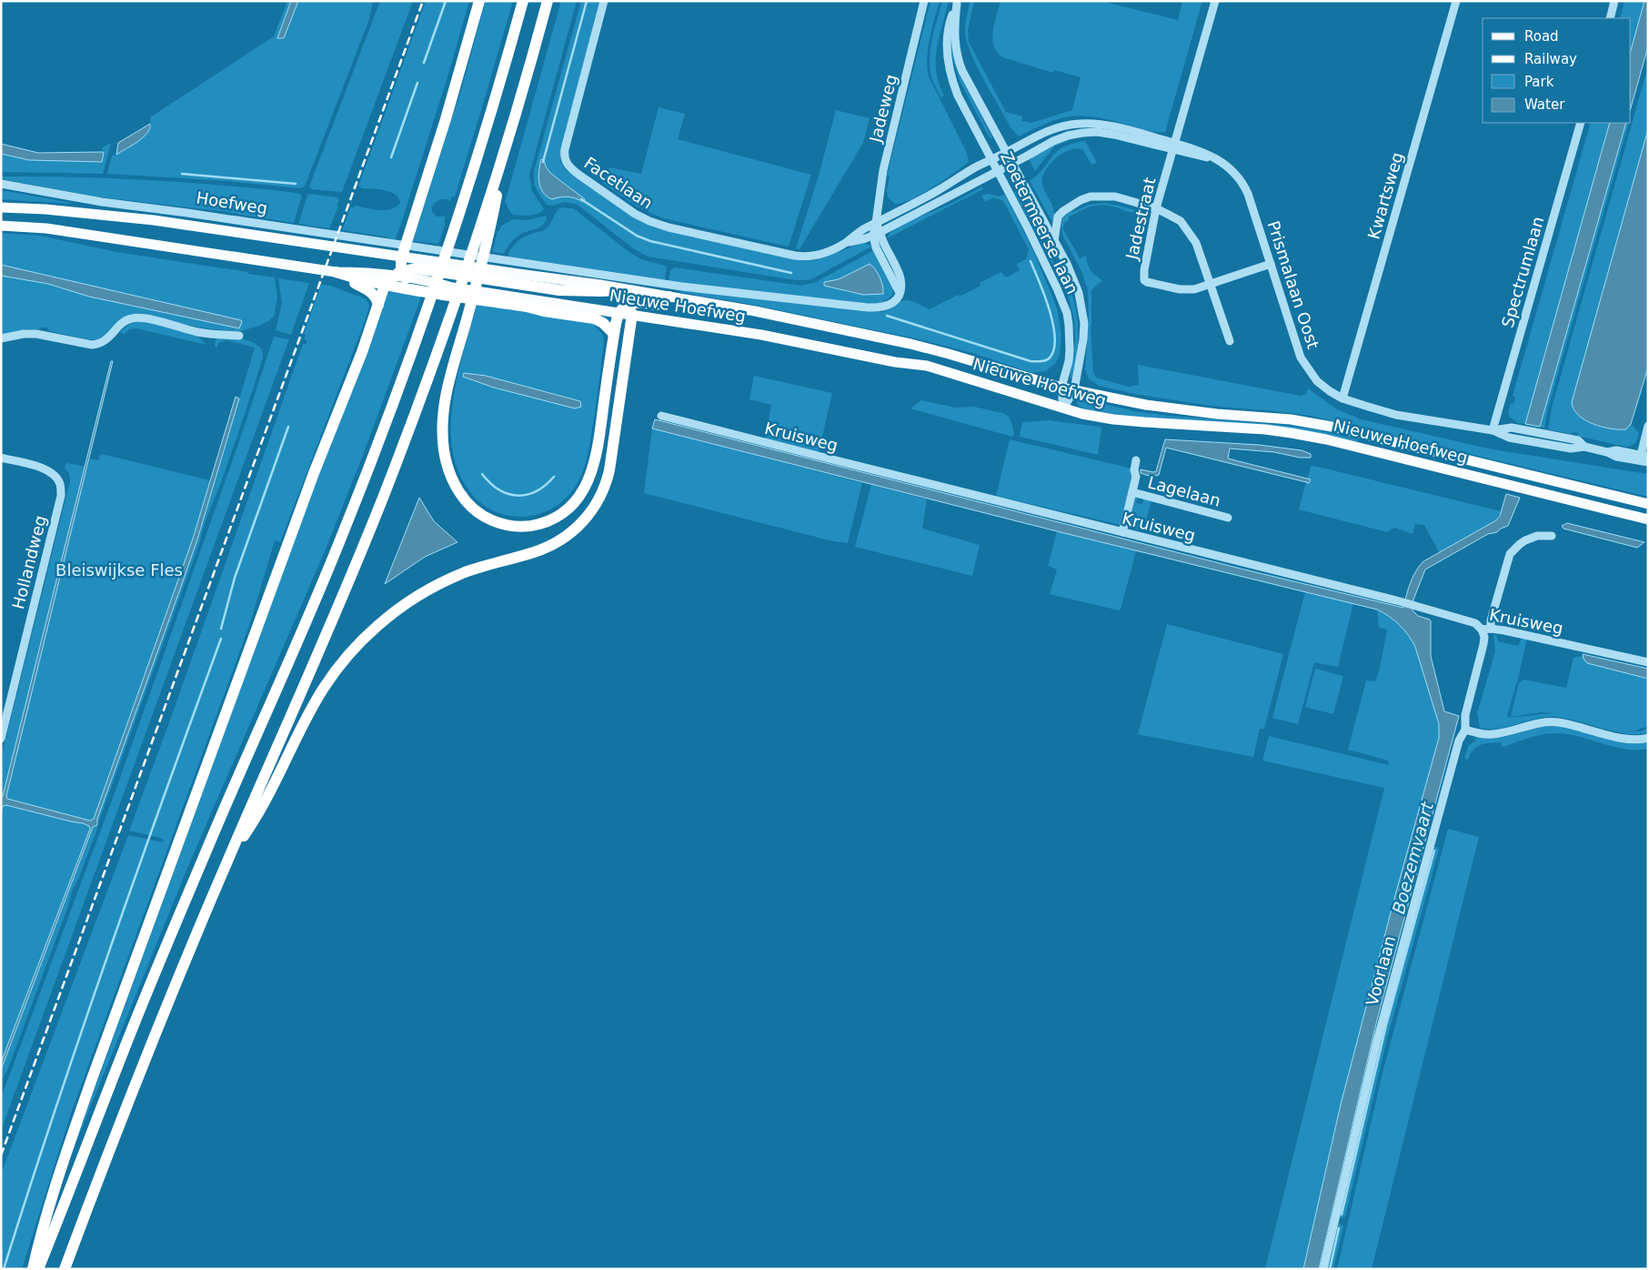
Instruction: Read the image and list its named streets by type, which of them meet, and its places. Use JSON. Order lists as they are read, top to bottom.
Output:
{
  "streets": {
    "main road": ["Hoefweg", "Nieuwe Hoefweg"],
    "street": [
      "Jadeweg",
      "Facetlaan",
      "Kwartsweg",
      "Jadestraat",
      "Zoetermeerse laan",
      "Spectrumlaan",
      "Prismalaan Oost",
      "Kruisweg",
      "Lagelaan",
      "Hollandweg",
      "Voorlaan"
    ]
  },
  "crossings": [
    ["Jadeweg", "Facetlaan"],
    ["Jadeweg", "Nieuwe Hoefweg"],
    ["Facetlaan", "Zoetermeerse laan"],
    ["Facetlaan", "Prismalaan Oost"],
    ["Kwartsweg", "Prismalaan Oost"],
    ["Hoefweg", "Nieuwe Hoefweg"],
    ["Jadestraat", "Prismalaan Oost"],
    ["Zoetermeerse laan", "Prismalaan Oost"],
    ["Zoetermeerse laan", "Nieuwe Hoefweg"],
    ["Spectrumlaan", "Prismalaan Oost"],
    ["Kruisweg", "Lagelaan"],
    ["Kruisweg", "Voorlaan"]
  ],
  "water": ["Boezemvaart"],
  "parks": ["Bleiswijkse Fles"],
  "legend": [
    "Road",
    "Railway",
    "Park",
    "Water"
  ]
}
